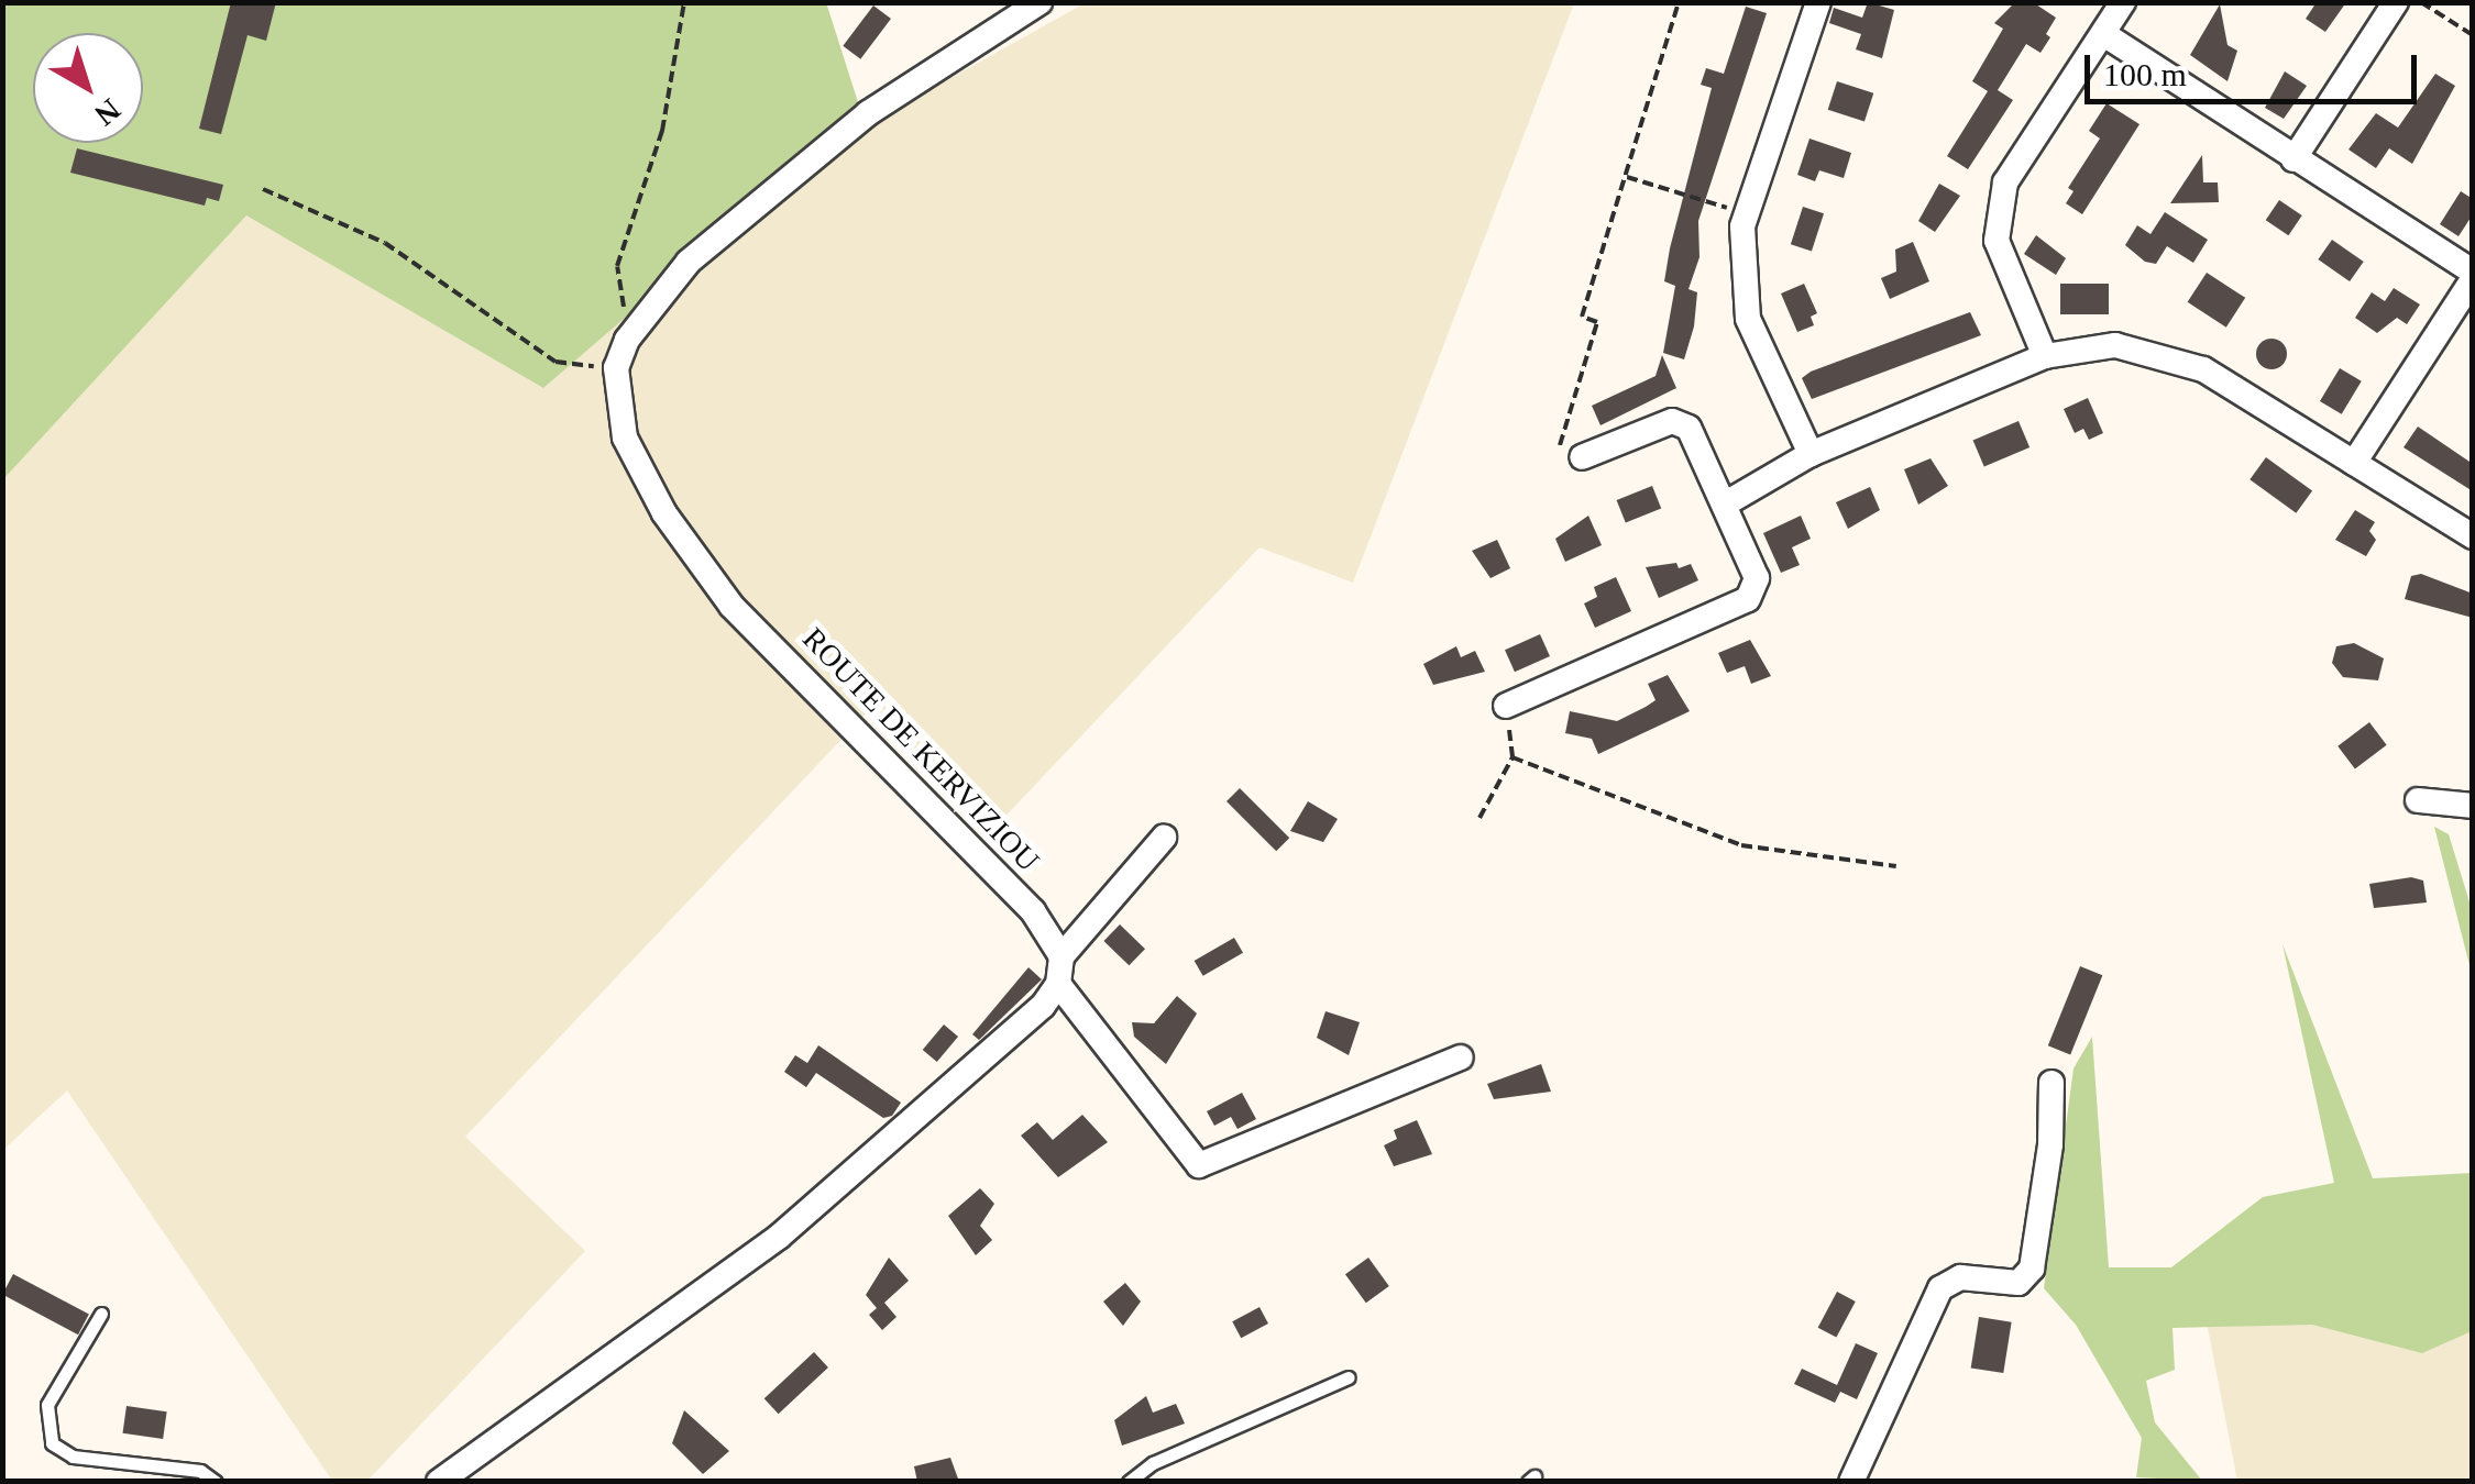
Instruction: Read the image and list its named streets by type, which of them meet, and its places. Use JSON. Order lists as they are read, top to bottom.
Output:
{
  "streets": {
    "street": ["ROUTE DE KERVIZIOU"]
  },
  "scale_bar": "100 m",
  "north": "bottom right"
}
